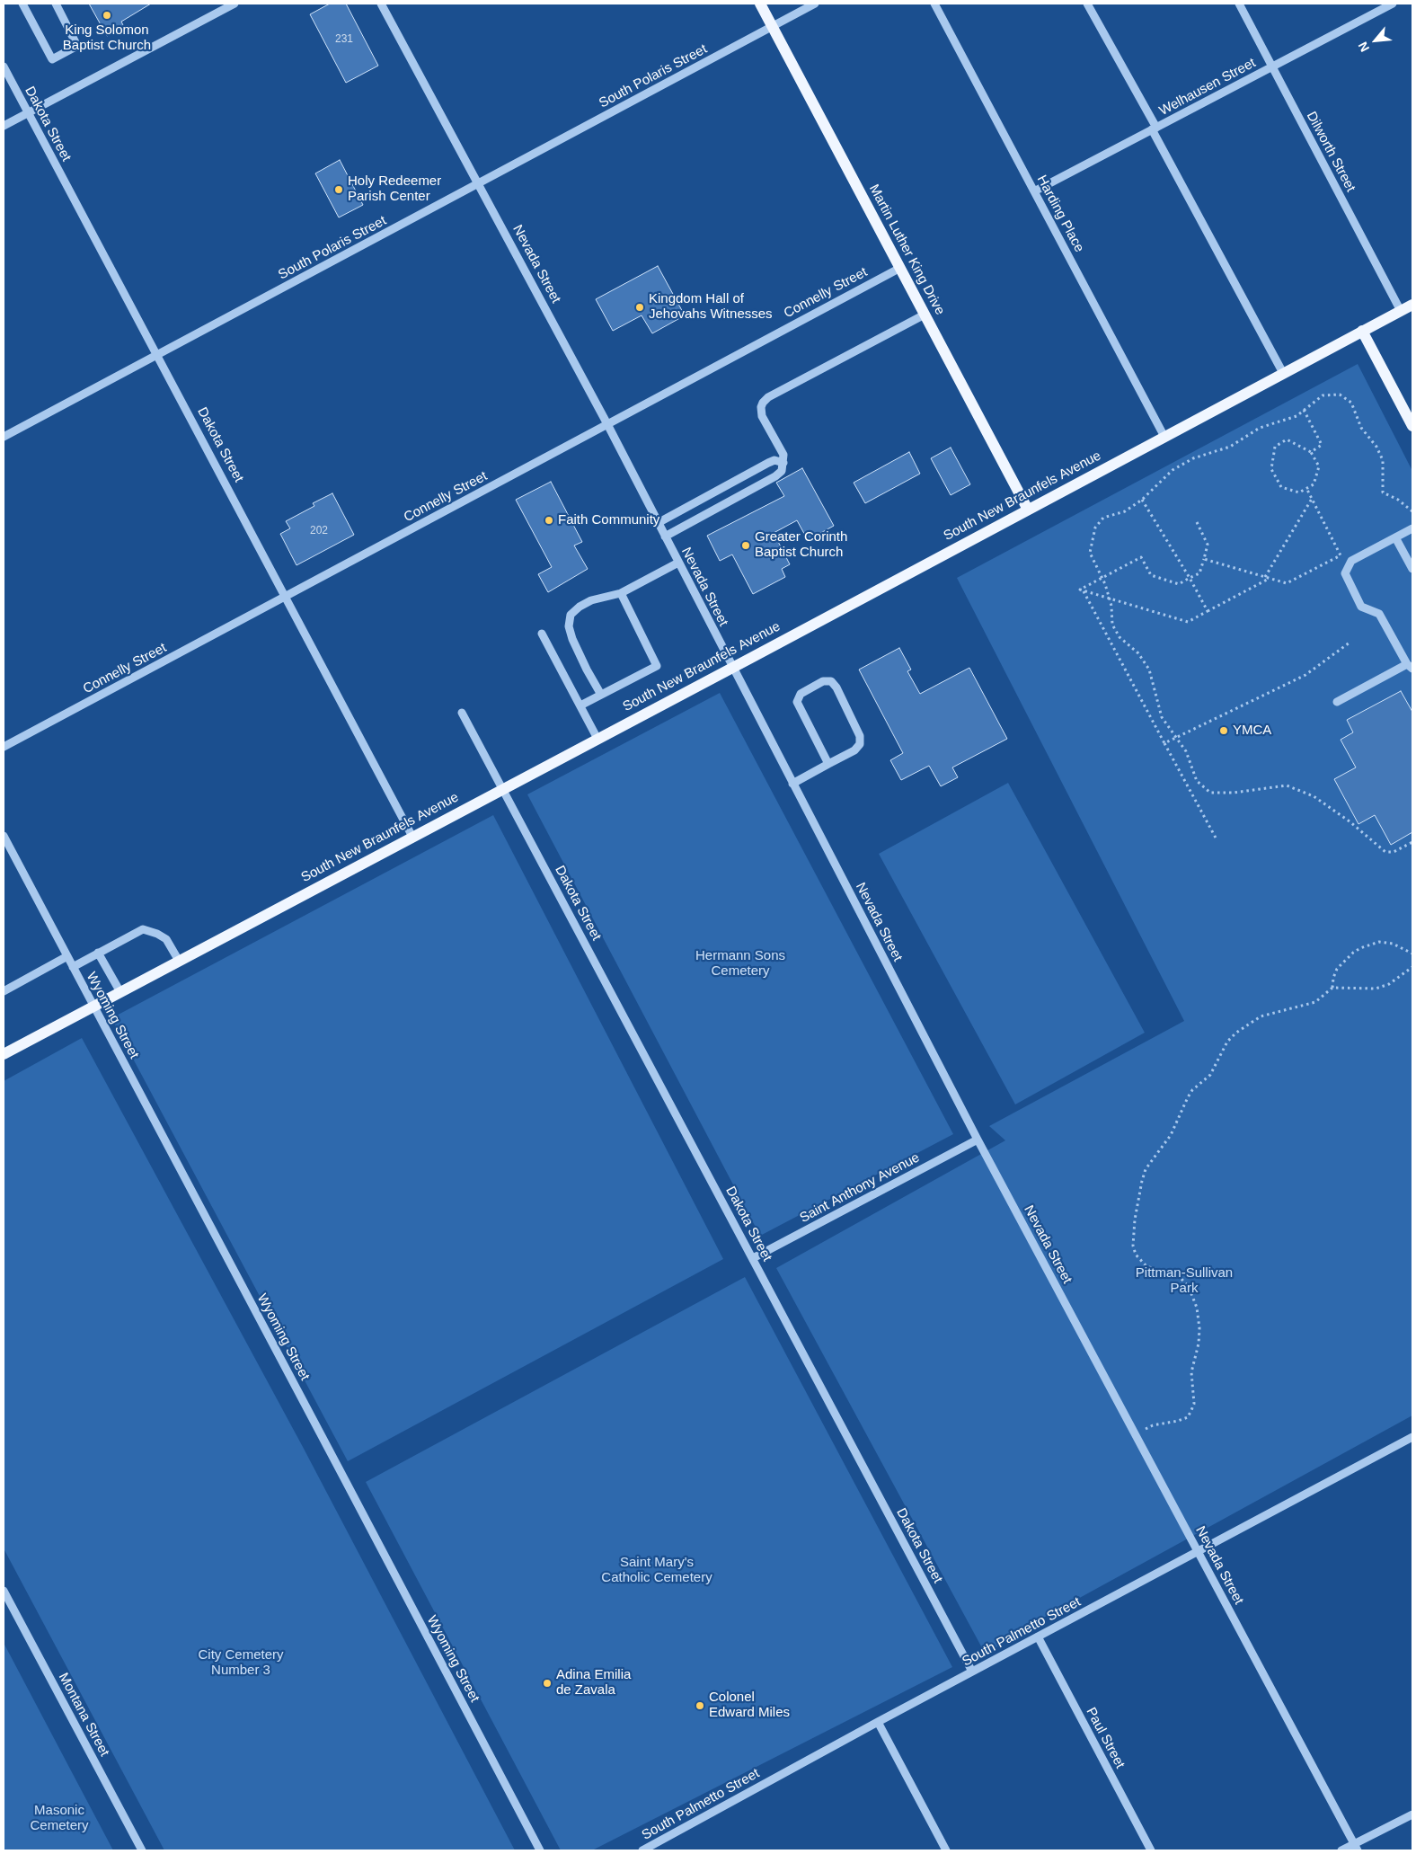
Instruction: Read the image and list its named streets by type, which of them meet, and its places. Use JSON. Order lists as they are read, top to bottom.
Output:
{
  "streets": {
    "main road": ["Martin Luther King Drive", "South New Braunfels Avenue"],
    "street": [
      "South Polaris Street",
      "Welhausen Street",
      "Dakota Street",
      "Dilworth Street",
      "Harding Place",
      "Nevada Street",
      "Connelly Street",
      "Wyoming Street",
      "Saint Anthony Avenue",
      "South Palmetto Street",
      "Montana Street",
      "Paul Street"
    ]
  },
  "crossings": [
    ["South Polaris Street", "Dakota Street"],
    ["South Polaris Street", "Martin Luther King Drive"],
    ["South Polaris Street", "Nevada Street"],
    ["Welhausen Street", "Dilworth Street"],
    ["Welhausen Street", "Harding Place"],
    ["Dakota Street", "Connelly Street"],
    ["Dakota Street", "South New Braunfels Avenue"],
    ["Dakota Street", "Saint Anthony Avenue"],
    ["Dakota Street", "South Palmetto Street"],
    ["Dilworth Street", "South New Braunfels Avenue"],
    ["Harding Place", "South New Braunfels Avenue"],
    ["Martin Luther King Drive", "Connelly Street"],
    ["Martin Luther King Drive", "South New Braunfels Avenue"],
    ["Nevada Street", "Connelly Street"],
    ["Nevada Street", "South New Braunfels Avenue"],
    ["Nevada Street", "Saint Anthony Avenue"],
    ["Nevada Street", "South Palmetto Street"],
    ["South New Braunfels Avenue", "Wyoming Street"],
    ["South Palmetto Street", "Paul Street"]
  ],
  "parks": [
    "Hermann Sons Cemetery",
    "Pittman-Sullivan Park",
    "Saint Mary's Catholic Cemetery",
    "City Cemetery Number 3",
    "Masonic Cemetery"
  ],
  "places": [
    "King Solomon Baptist Church",
    "Holy Redeemer Parish Center",
    "Kingdom Hall of Jehovahs Witnesses",
    "Faith Community",
    "Greater Corinth Baptist Church",
    "YMCA",
    "Adina Emilia de Zavala",
    "Colonel Edward Miles"
  ],
  "house_numbers": ["231", "202"],
  "north": "bottom left"
}
